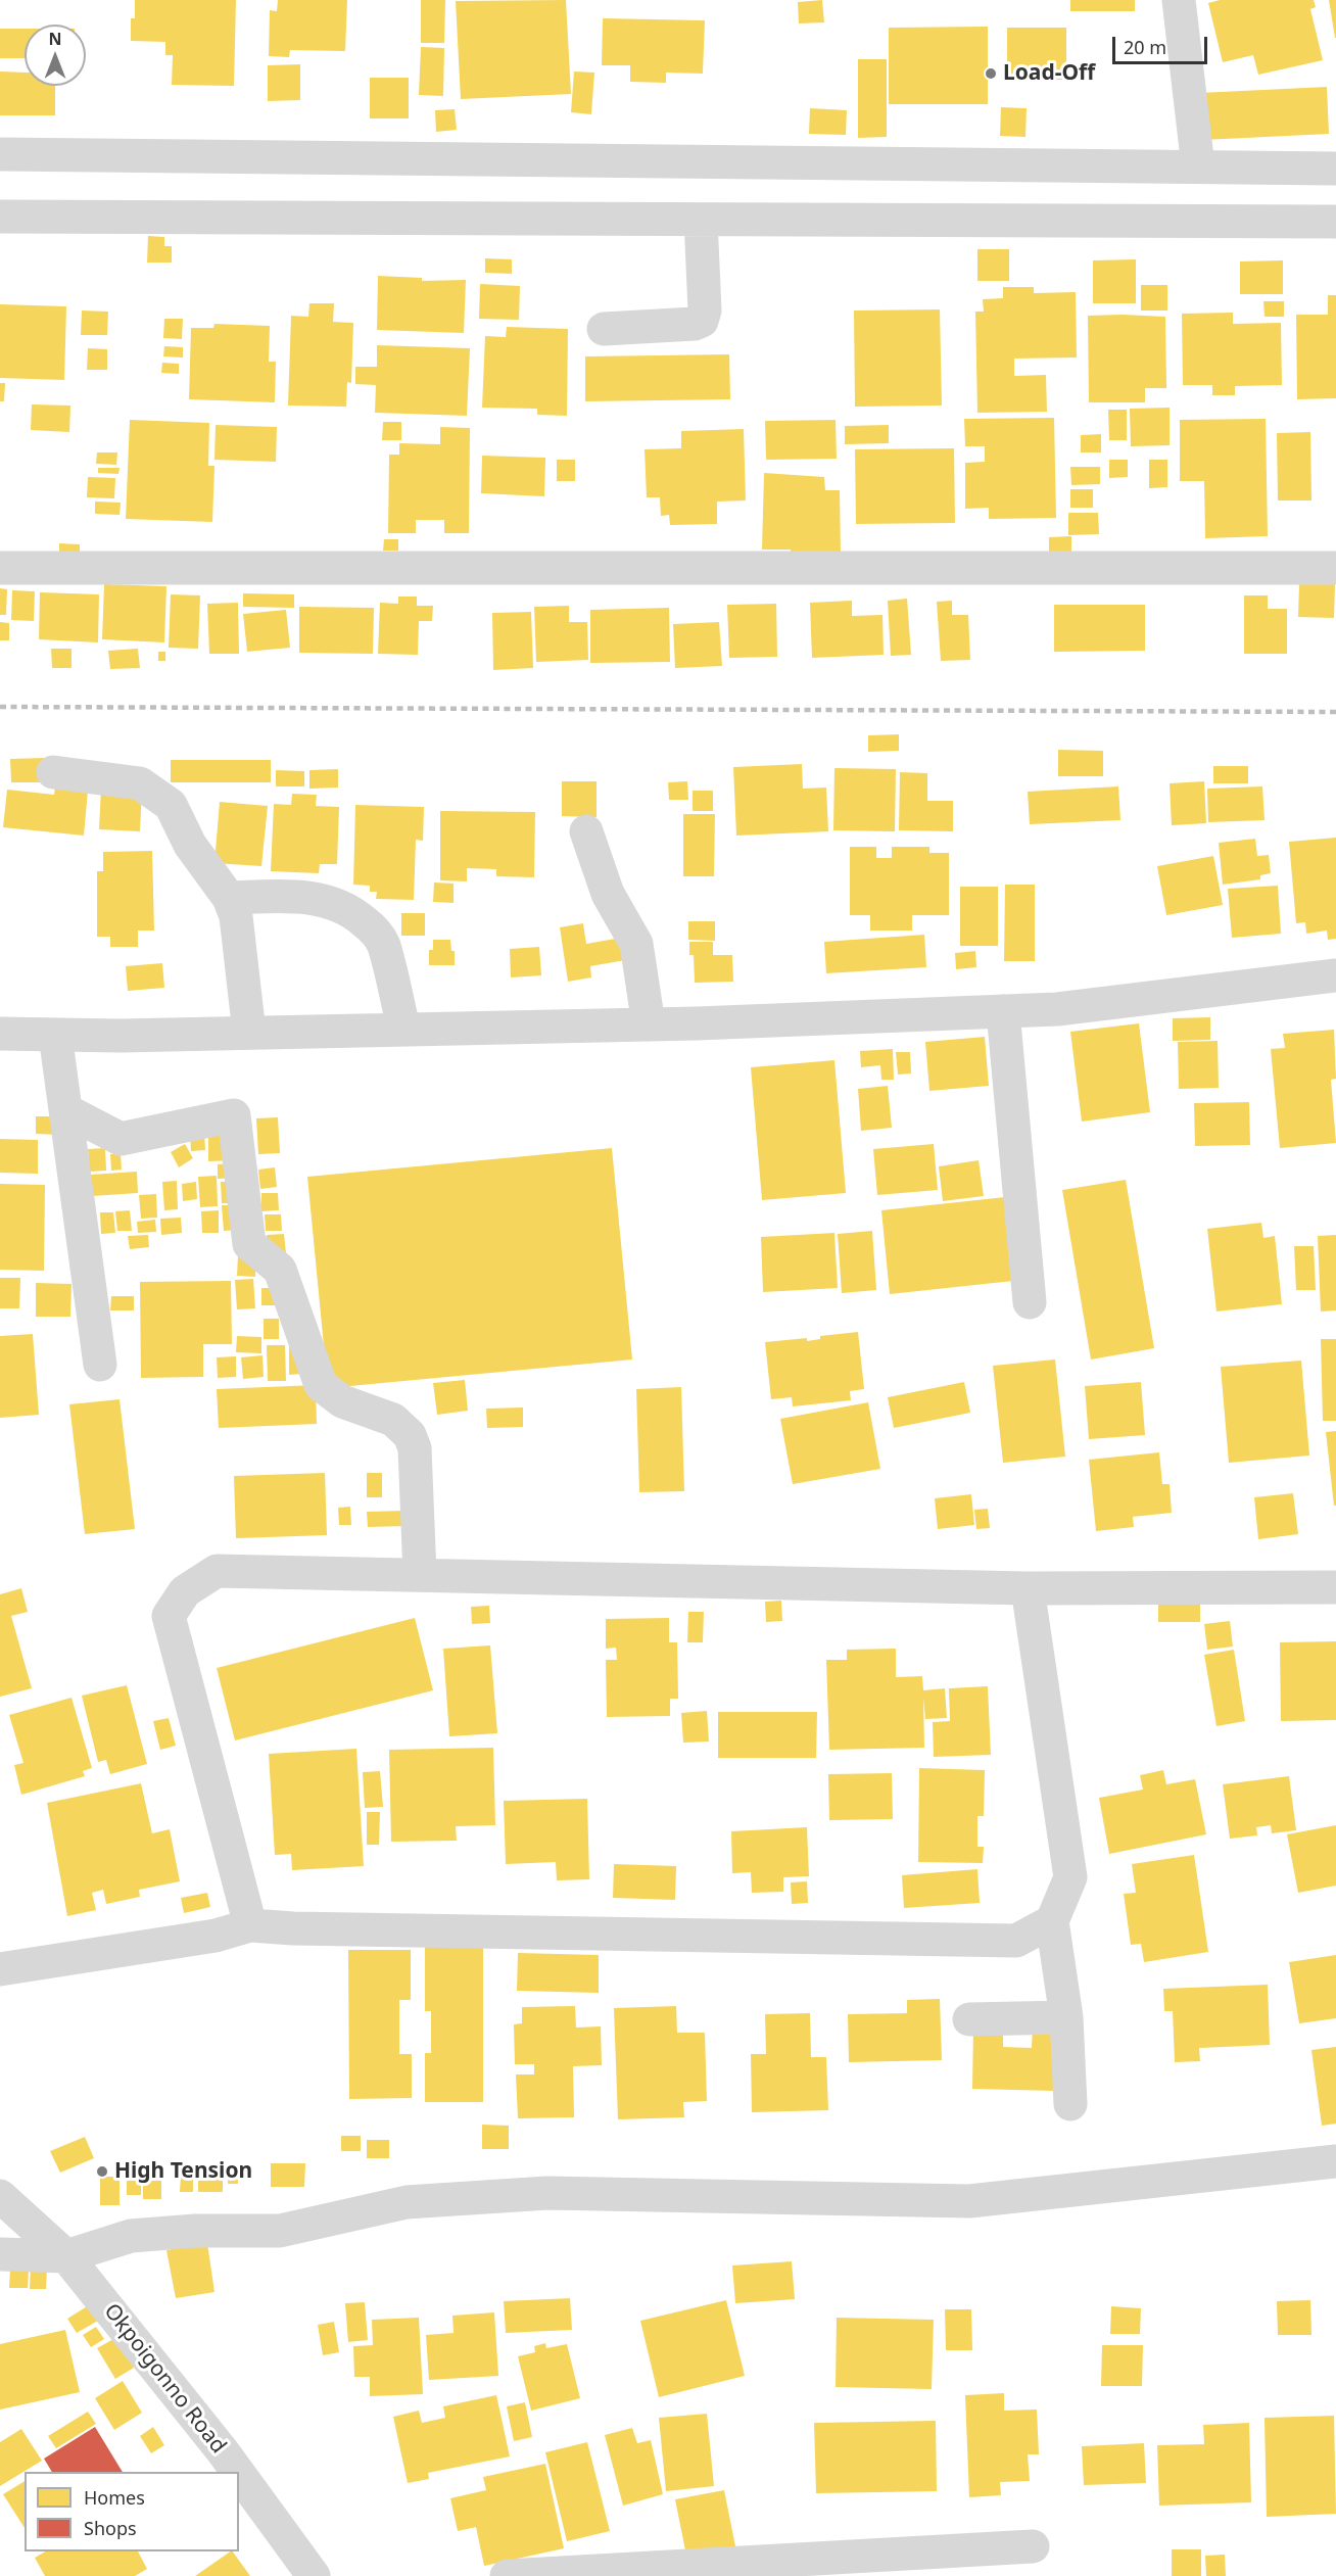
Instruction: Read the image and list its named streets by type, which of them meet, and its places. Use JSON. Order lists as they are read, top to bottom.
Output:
{
  "streets": {
    "street": ["Okpoigonno Road"]
  },
  "places": ["Load-Off", "High Tension"],
  "legend": ["Homes", "Shops"],
  "scale_bar": "20 m",
  "north": "top"
}
